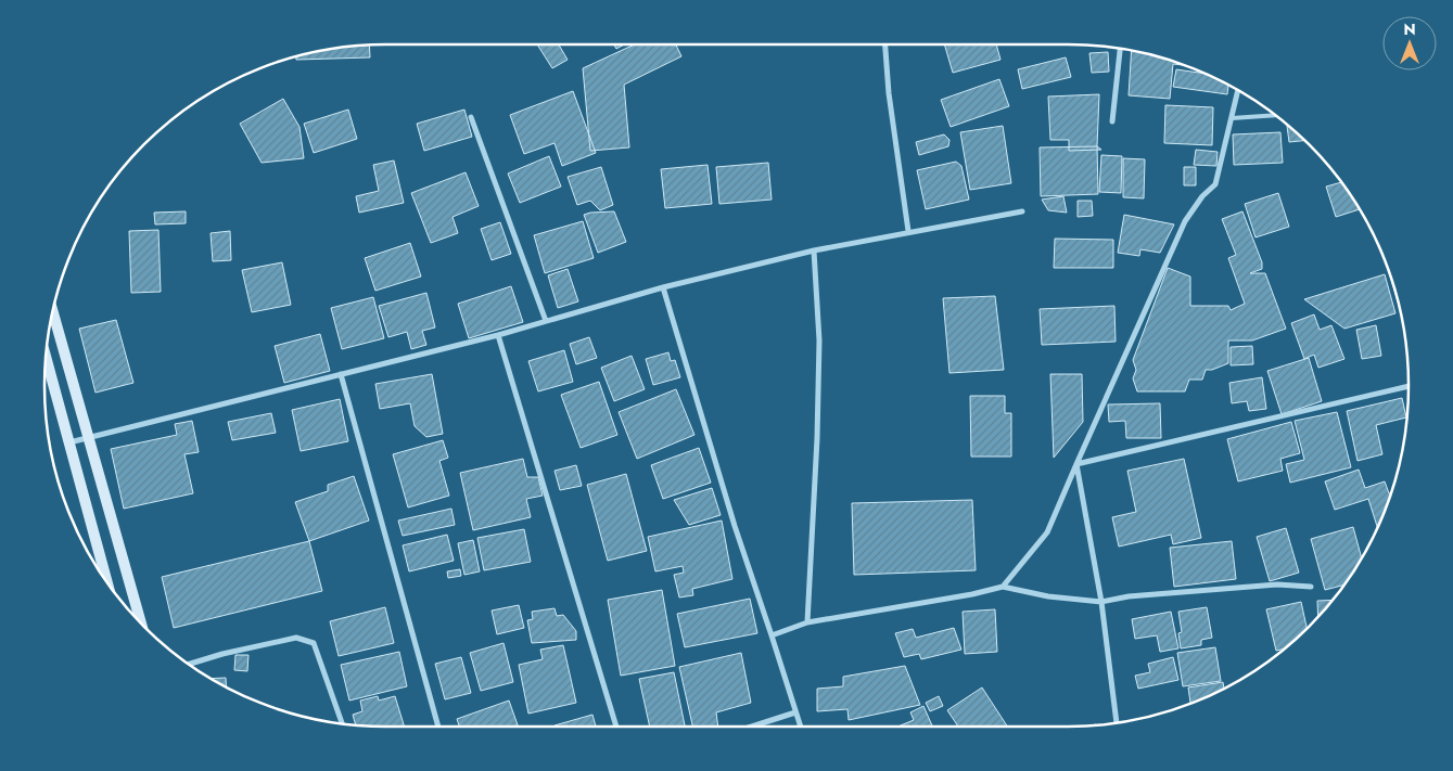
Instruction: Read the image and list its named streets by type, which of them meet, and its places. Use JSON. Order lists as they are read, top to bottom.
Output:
{
  "north": "top"
}
